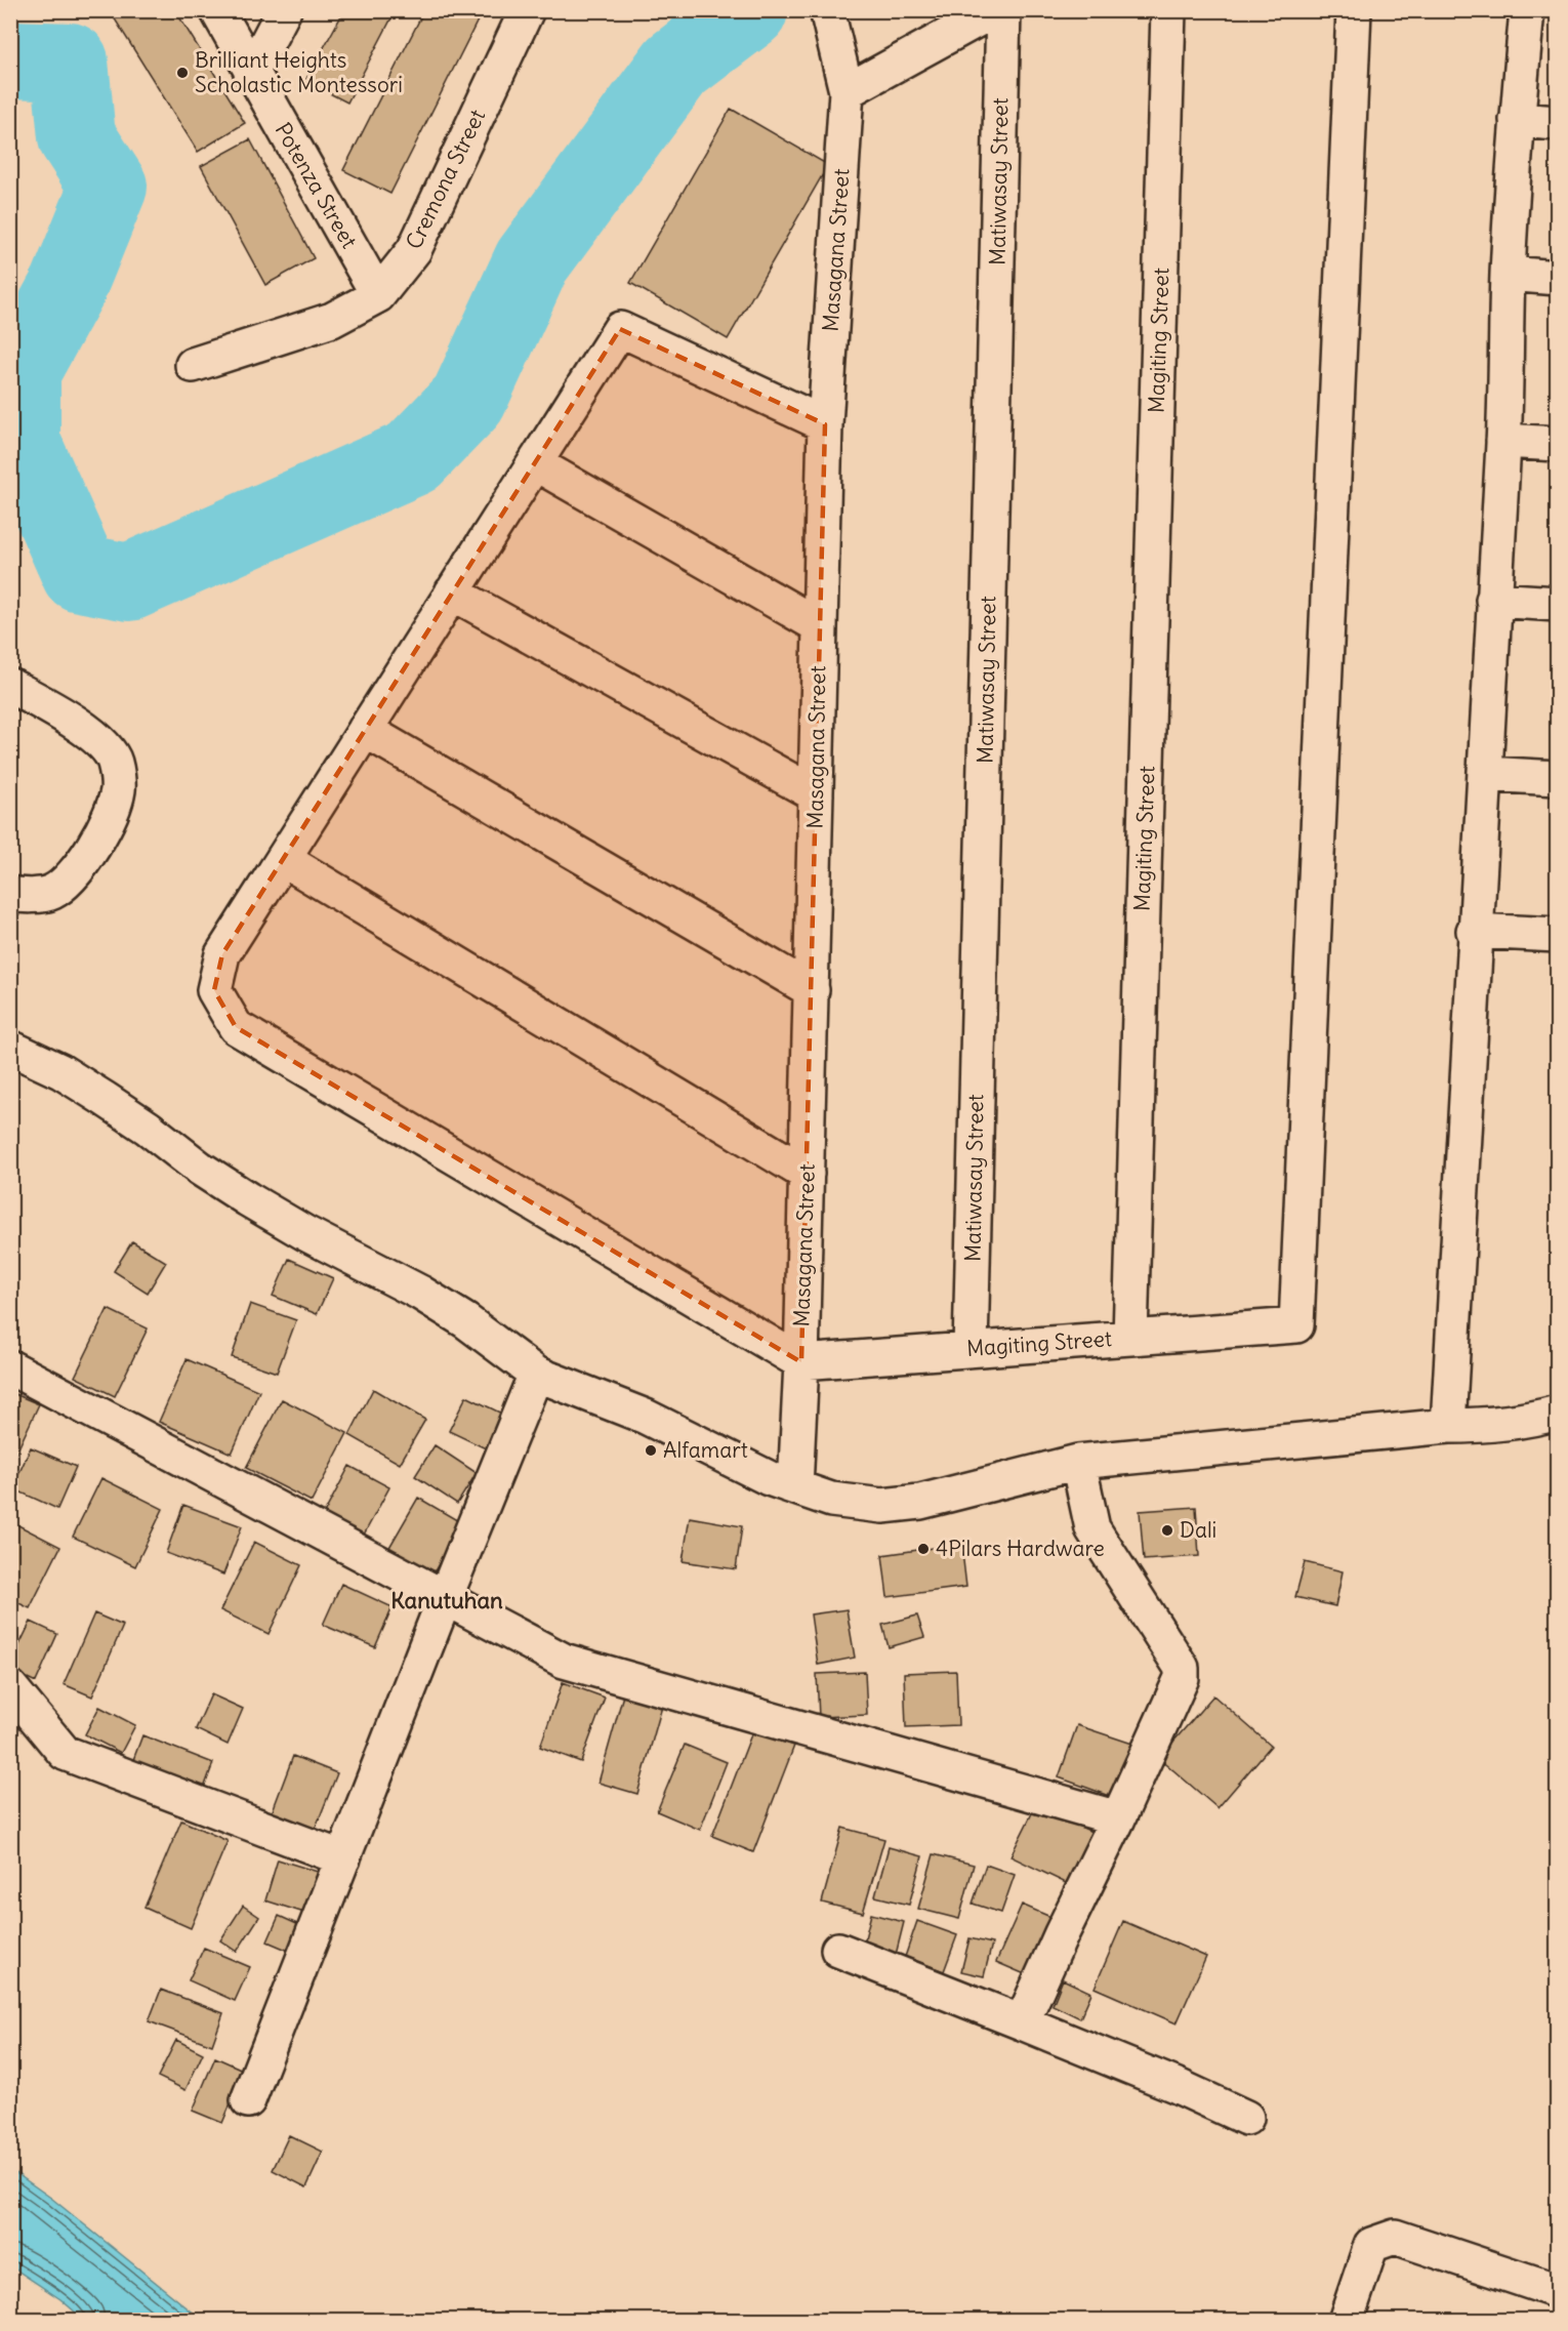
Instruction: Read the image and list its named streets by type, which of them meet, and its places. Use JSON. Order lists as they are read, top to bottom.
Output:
{
  "streets": {
    "street": [
      "Cremona Street",
      "Matiwasay Street",
      "Potenza Street",
      "Masagana Street",
      "Magiting Street"
    ]
  },
  "crossings": [
    ["Cremona Street", "Potenza Street"],
    ["Matiwasay Street", "Magiting Street"],
    ["Masagana Street", "Magiting Street"]
  ],
  "districts": ["Kanutuhan"],
  "places": [
    "Brilliant Heights Scholastic Montessori",
    "Alfamart",
    "Dali",
    "4Pilars Hardware"
  ]
}
